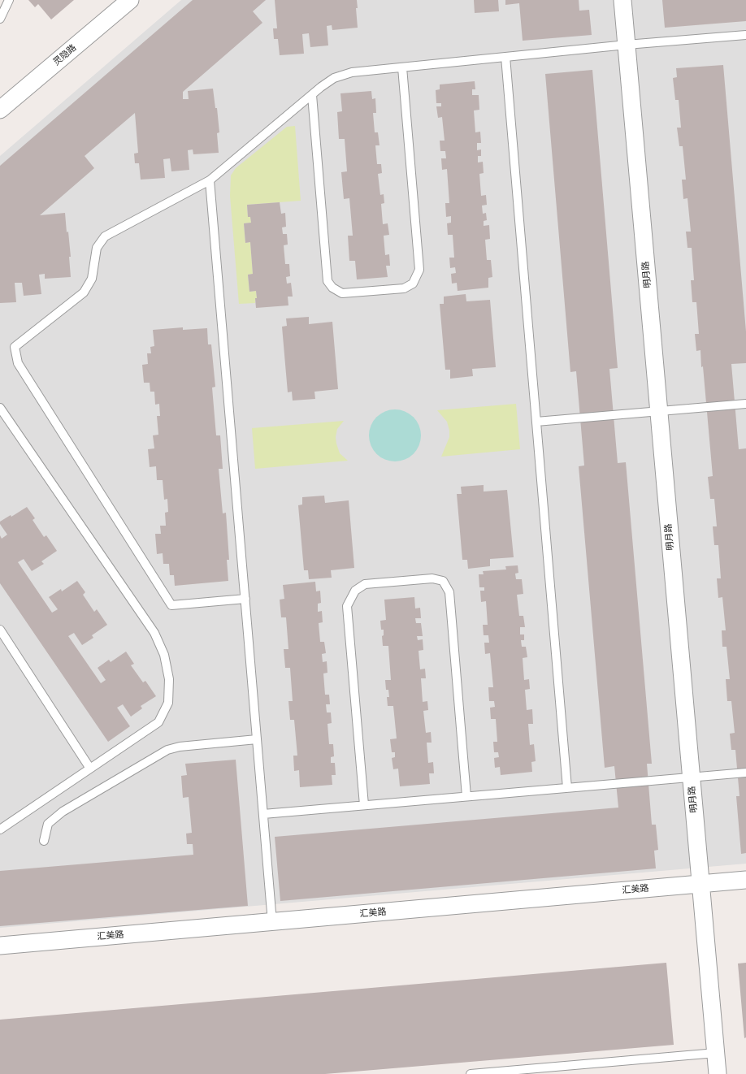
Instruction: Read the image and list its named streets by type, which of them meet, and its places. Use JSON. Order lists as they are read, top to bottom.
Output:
{
  "streets": {
    "street": ["灵隐路", "明月路", "汇美路"]
  },
  "crossings": [
    ["明月路", "汇美路"]
  ]
}
